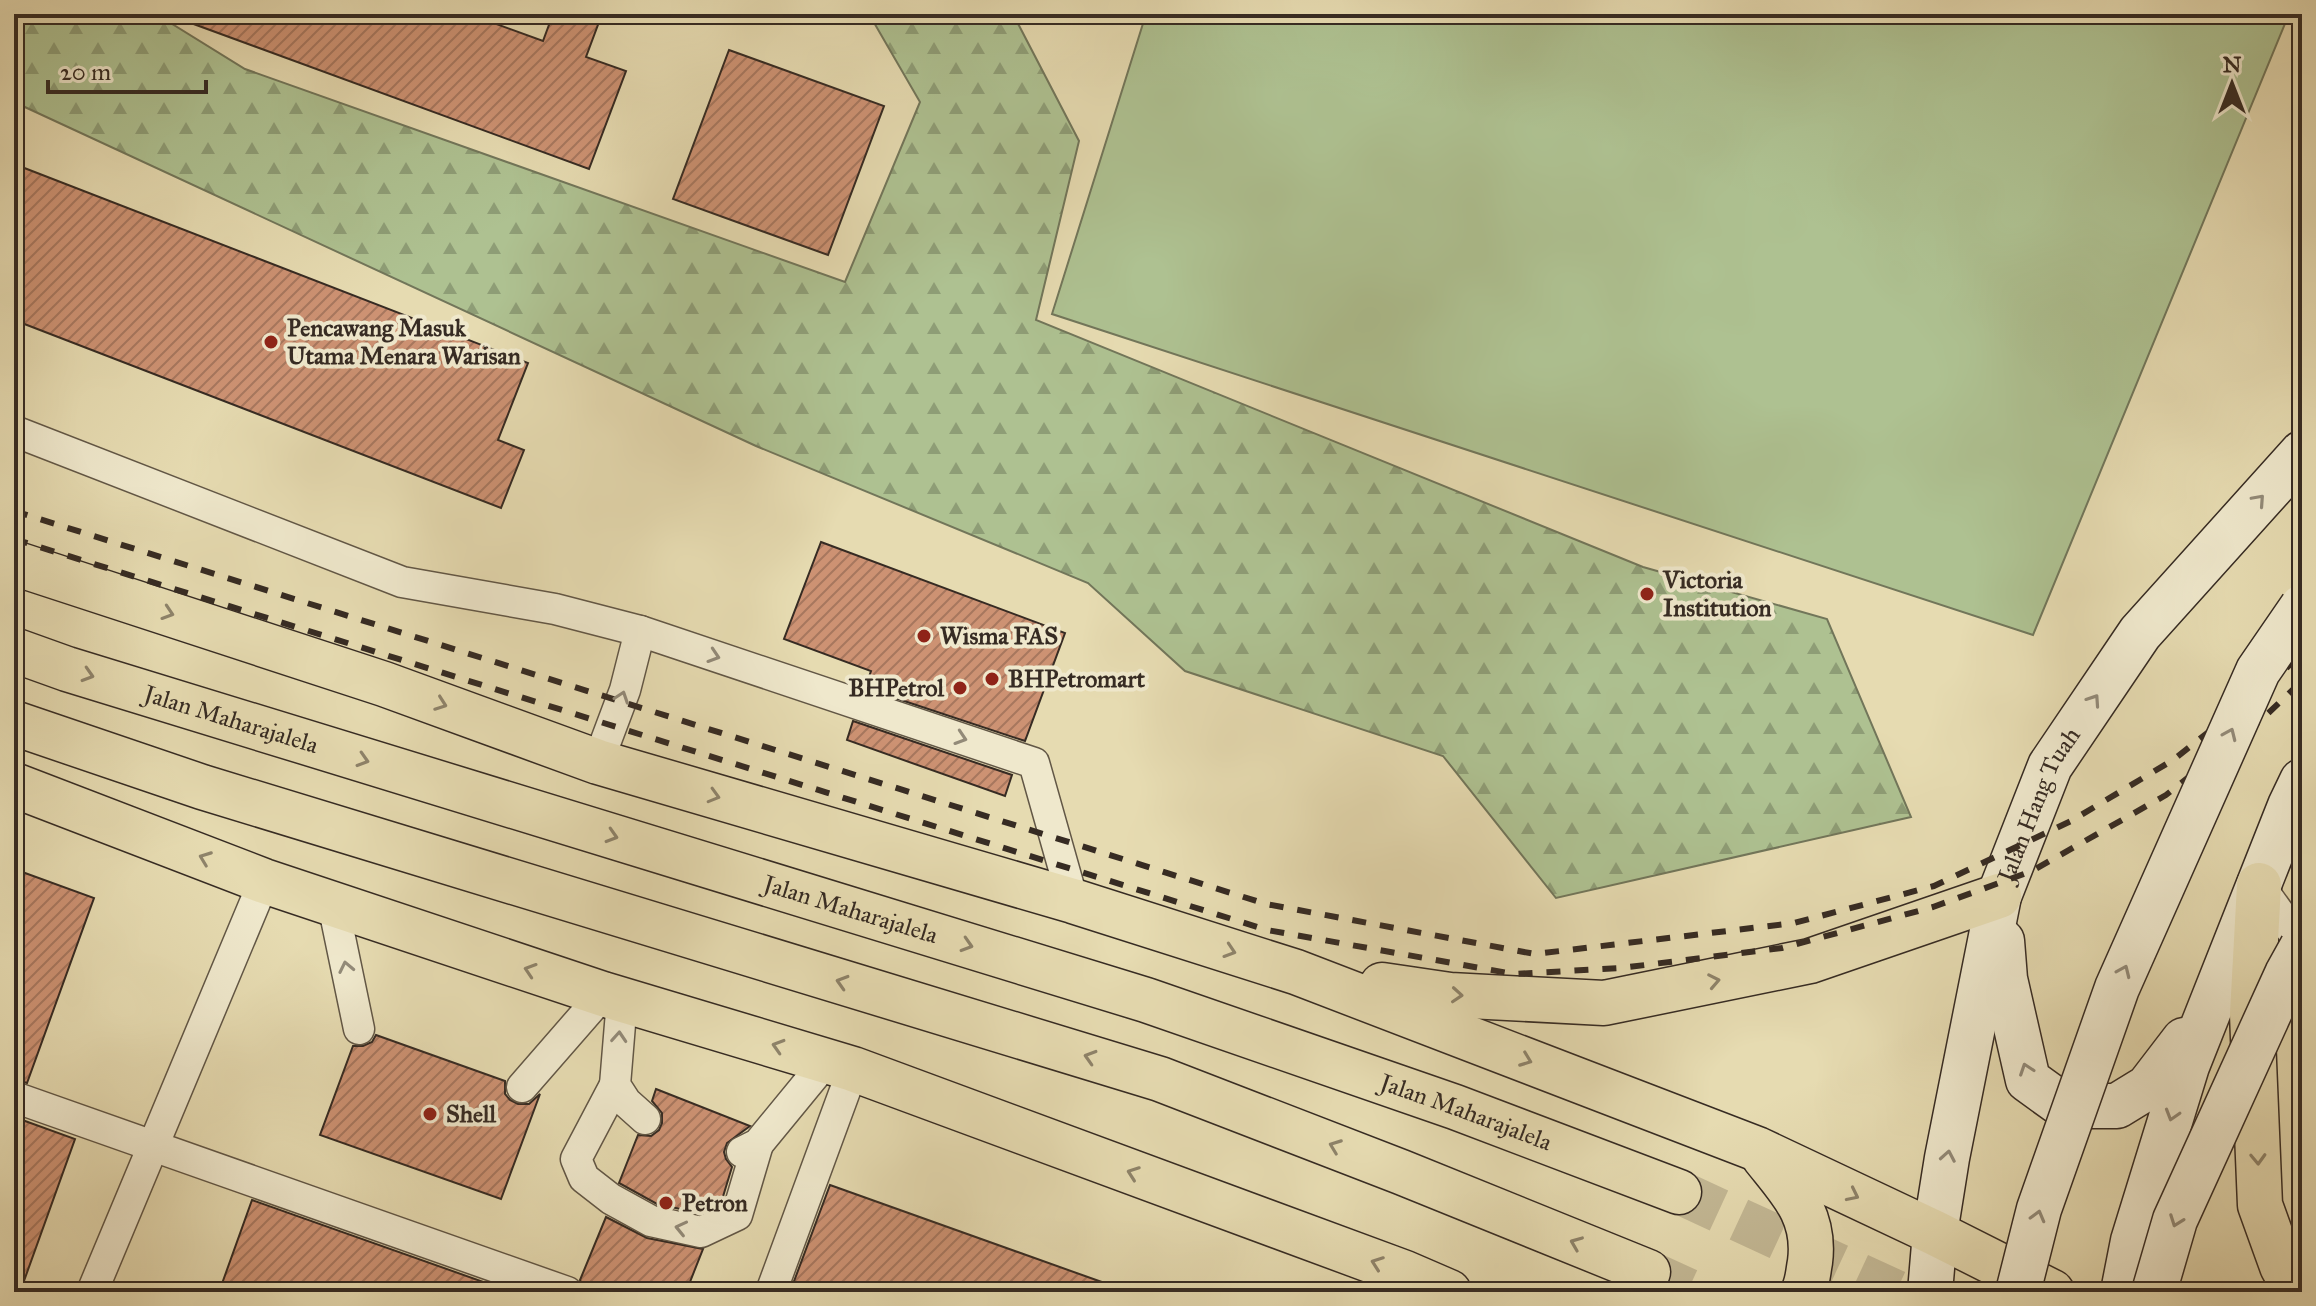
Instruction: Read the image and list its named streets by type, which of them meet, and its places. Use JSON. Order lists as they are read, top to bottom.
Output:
{
  "streets": {
    "highway": ["Jalan Maharajalela"],
    "main road": ["Jalan Hang Tuah"]
  },
  "places": [
    "Pencawang Masuk Utama Menara Warisan",
    "Victoria Institution",
    "Wisma FAS",
    "BHPetromart",
    "BHPetrol",
    "Shell",
    "Petron"
  ],
  "scale_bar": "20 m",
  "north": "top"
}
